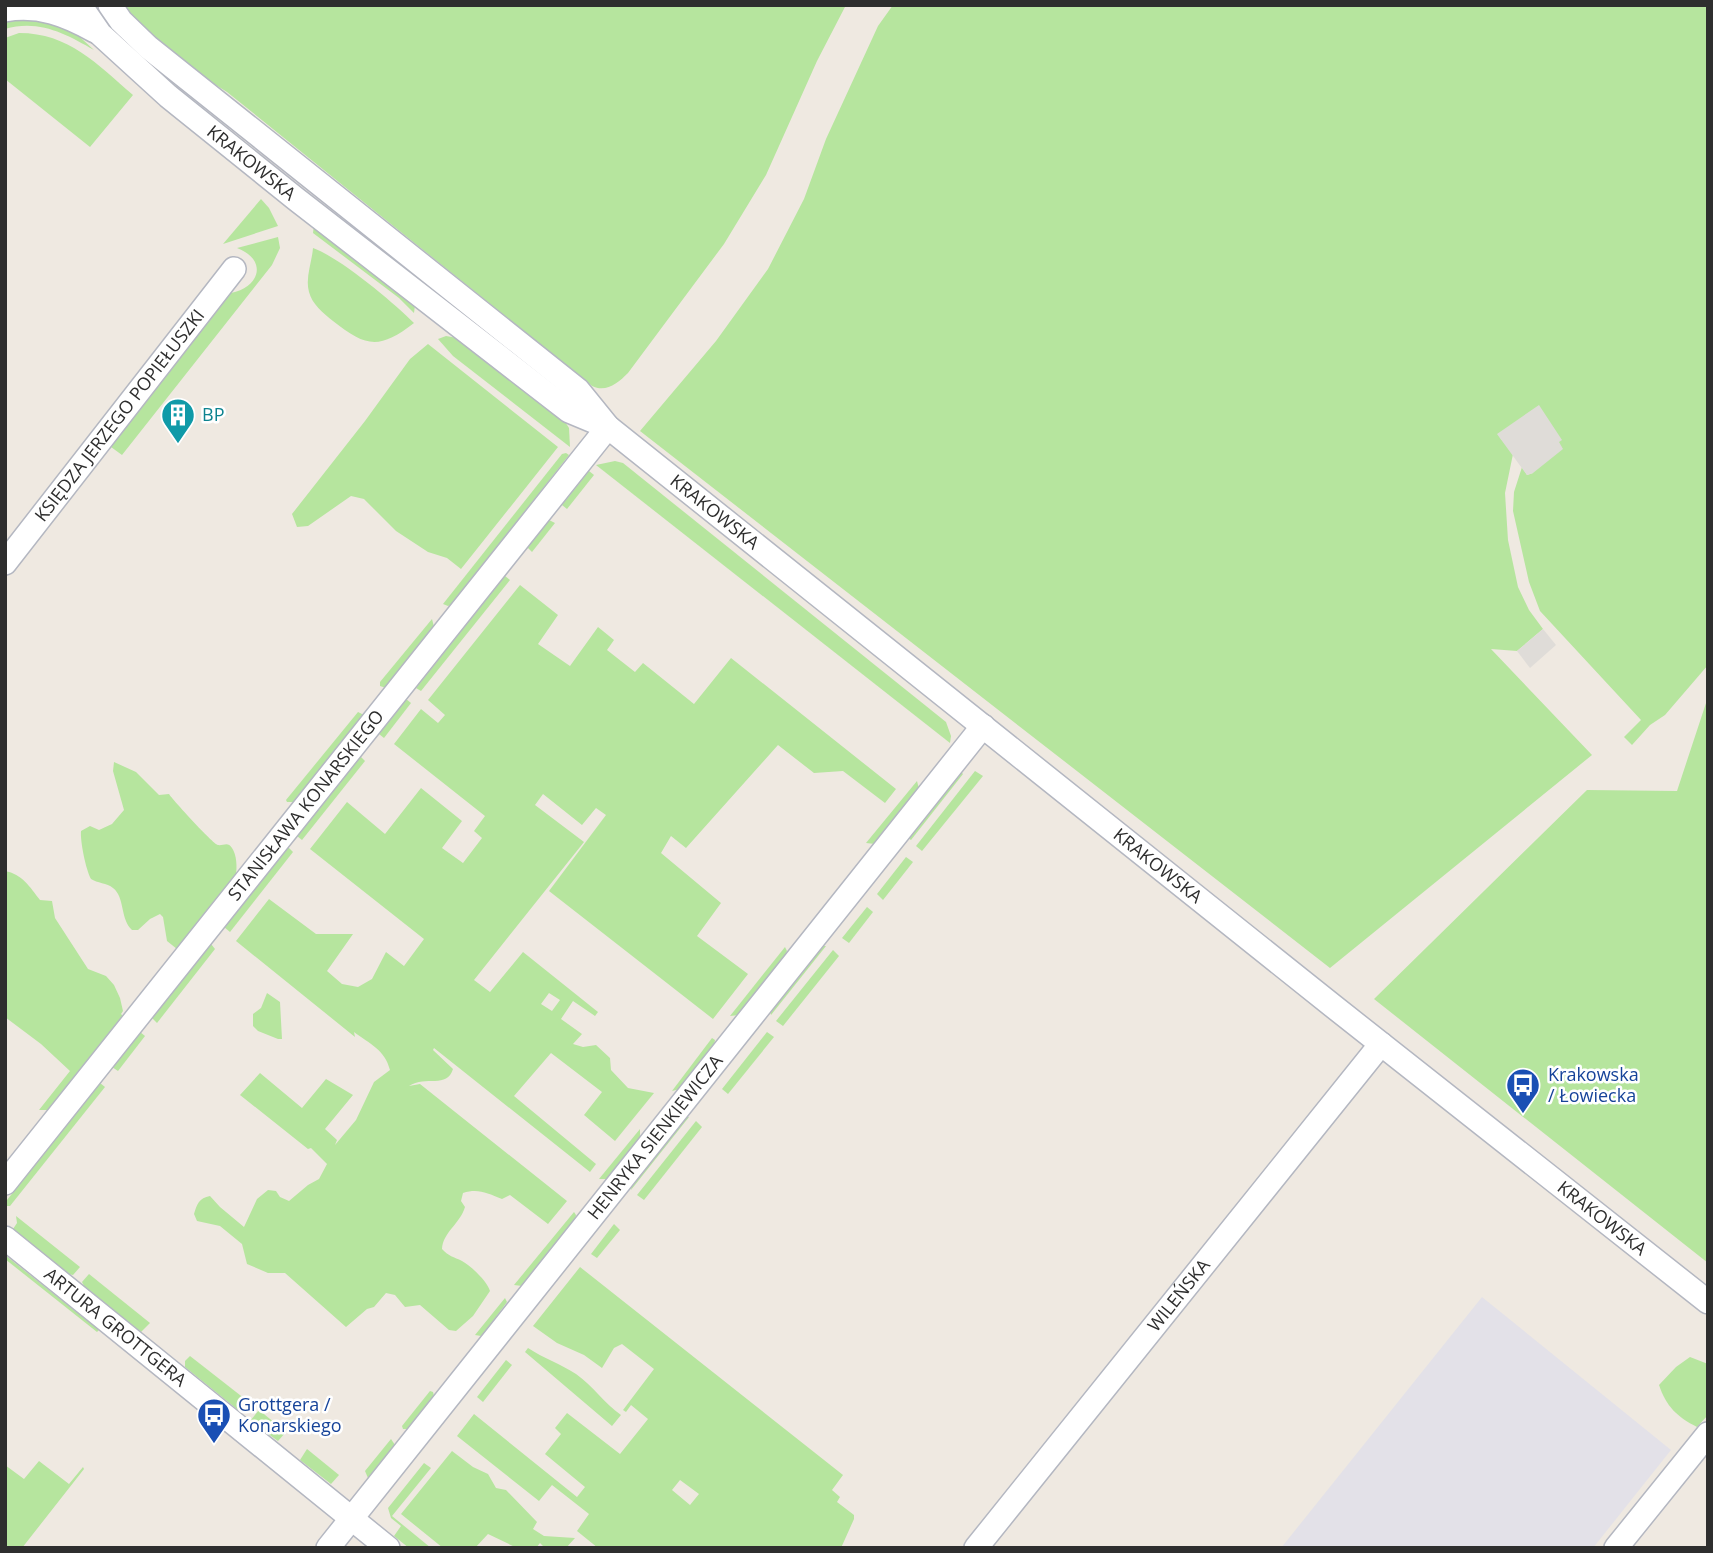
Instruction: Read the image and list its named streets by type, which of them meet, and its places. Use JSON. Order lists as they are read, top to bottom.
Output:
{
  "streets": {
    "street": [
      "KRAKOWSKA",
      "KSIĘDZA JERZEGO POPIEŁUSZKI",
      "STANISŁAWA KONARSKIEGO",
      "HENRYKA SIENKIEWICZA",
      "WILEŃSKA",
      "ARTURA GROTTGERA"
    ]
  },
  "crossings": [
    ["KRAKOWSKA", "STANISŁAWA KONARSKIEGO"],
    ["KRAKOWSKA", "HENRYKA SIENKIEWICZA"],
    ["KRAKOWSKA", "WILEŃSKA"],
    ["HENRYKA SIENKIEWICZA", "ARTURA GROTTGERA"]
  ],
  "places": {
    "building": ["BP"],
    "bus stop": ["Krakowska / Łowiecka", "Grottgera / Konarskiego"]
  }
}
